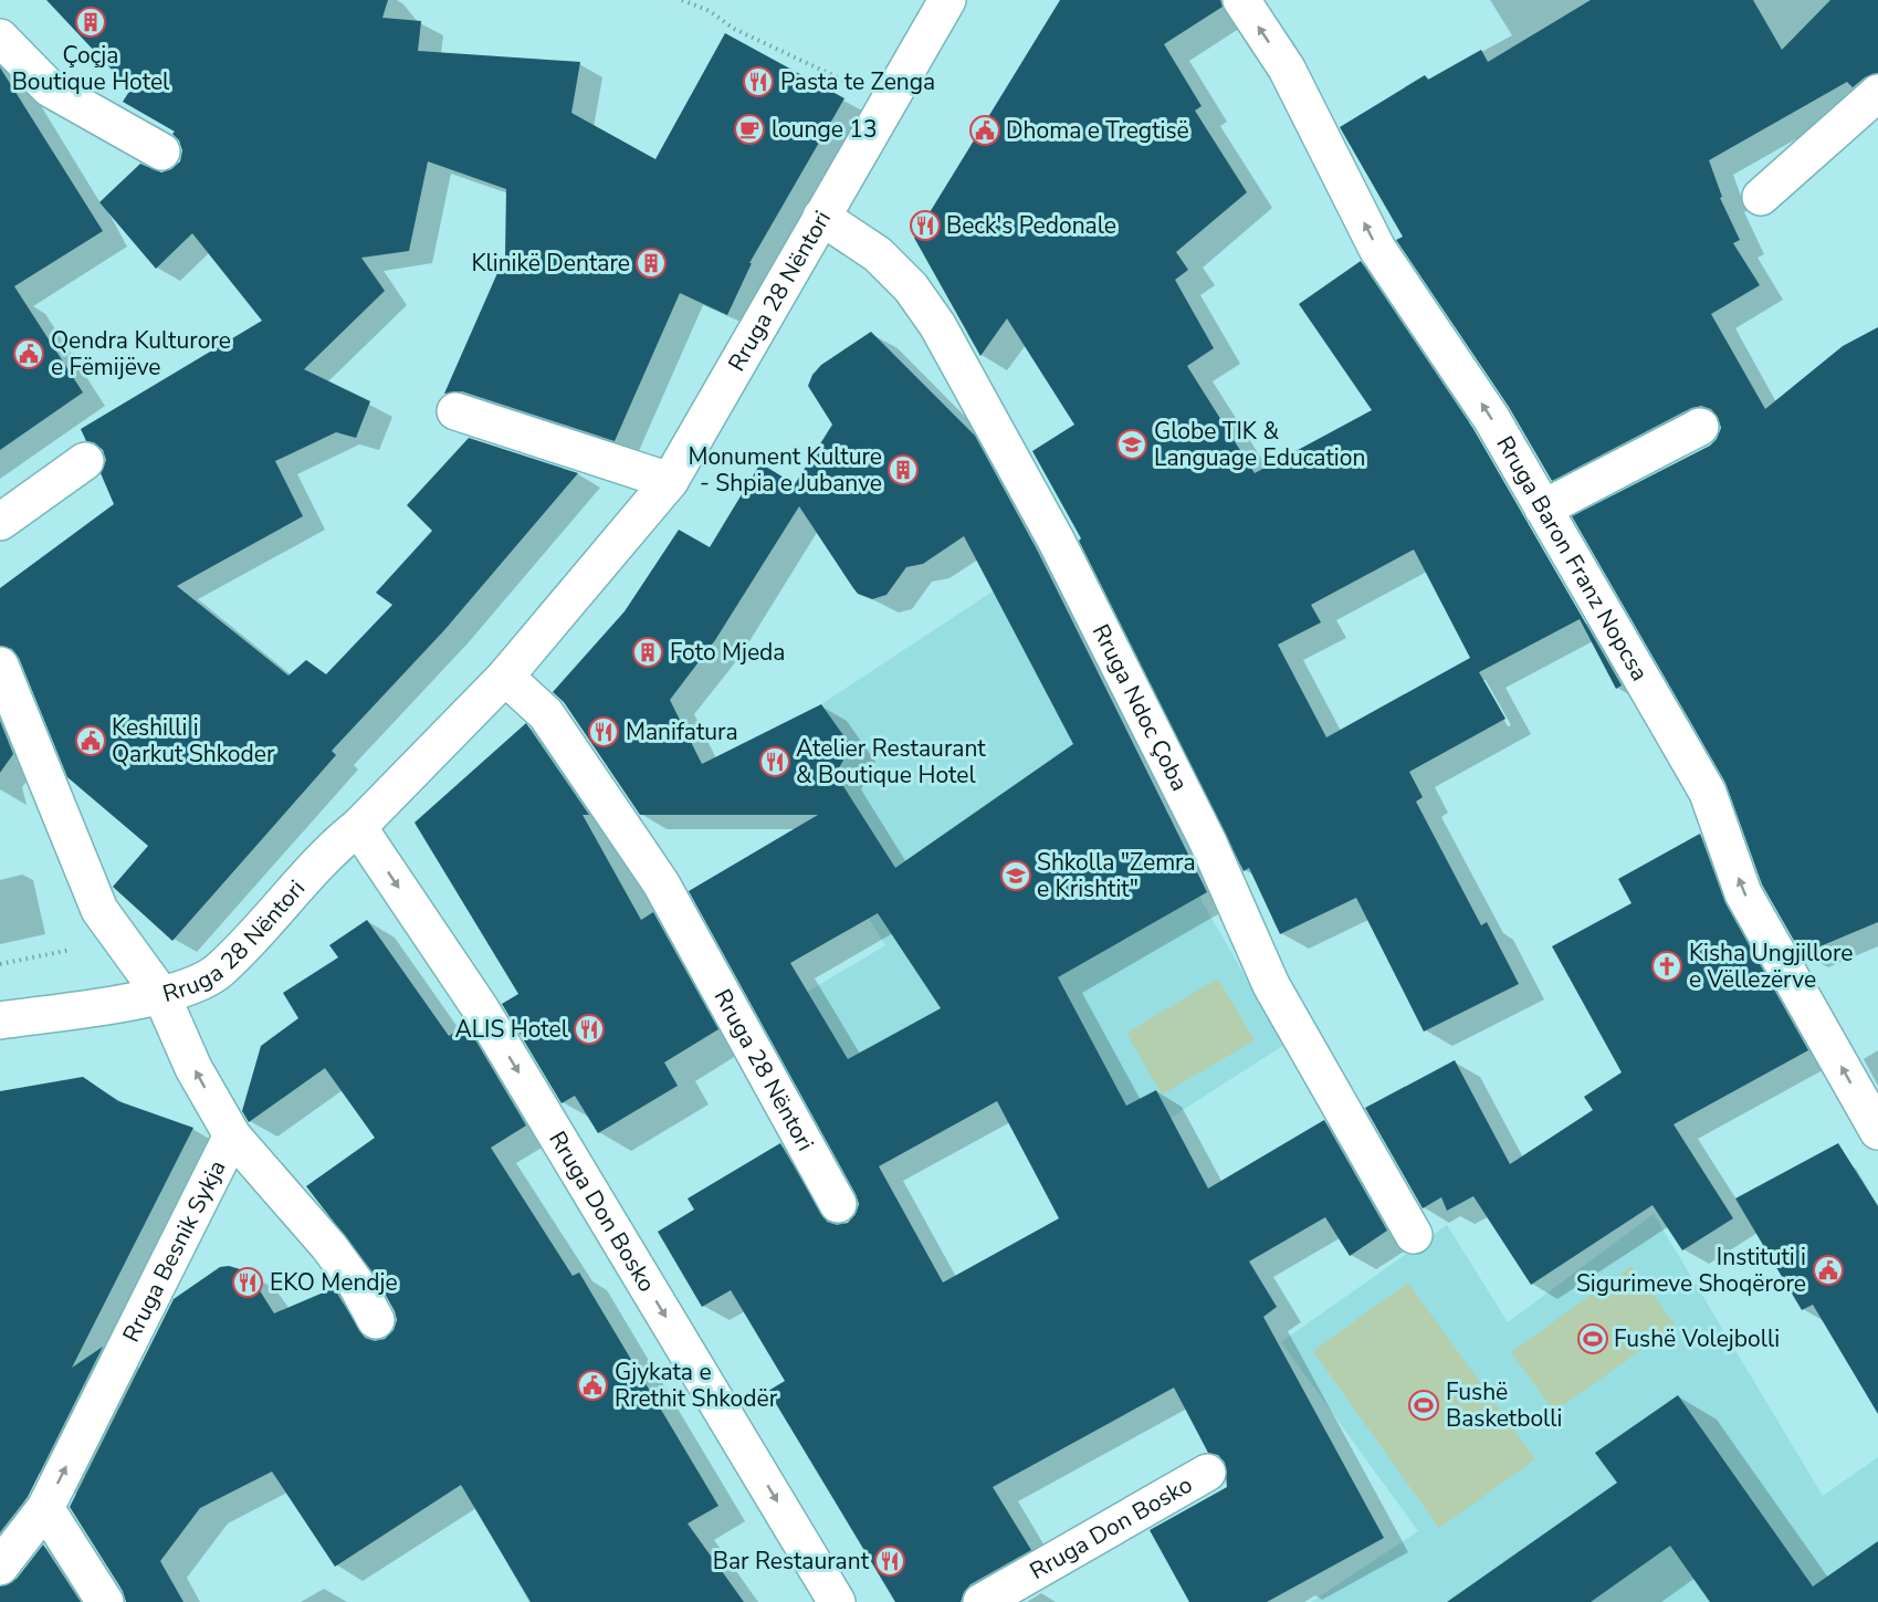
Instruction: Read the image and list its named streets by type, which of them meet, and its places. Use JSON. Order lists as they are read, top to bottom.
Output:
{
  "streets": {
    "street": [
      "Rruga 28 Nëntori",
      "Rruga Baron Franz Nopcsa",
      "Rruga Ndoc Çoba",
      "Rruga Don Bosko",
      "Rruga Besnik Sykja"
    ]
  },
  "crossings": [
    ["Rruga 28 Nëntori", "Rruga Ndoc Çoba"],
    ["Rruga 28 Nëntori", "Rruga Don Bosko"],
    ["Rruga 28 Nëntori", "Rruga Besnik Sykja"]
  ],
  "one_way": ["Rruga Baron Franz Nopcsa", "Rruga Don Bosko", "Rruga Besnik Sykja"],
  "places": {
    "building": [
      "Çoçja Boutique Hotel",
      "Klinikë Dentare",
      "Monument Kulture - Shpia e Jubanve",
      "Foto Mjeda"
    ],
    "restaurant": [
      "Pasta te Zenga",
      "Beck's Pedonale",
      "Manifatura",
      "Atelier Restaurant & Boutique Hotel",
      "ALIS Hotel",
      "EKO Mendje",
      "Bar Restaurant"
    ],
    "cafe": ["lounge 13"],
    "public building": [
      "Dhoma e Tregtisë",
      "Qendra Kulturore e Fëmijëve",
      "Keshilli i Qarkut Shkoder",
      "Instituti i Sigurimeve Shoqërore",
      "Gjykata e Rrethit Shkodër"
    ],
    "school or university": ["Globe TIK & Language Education", "Shkolla \"Zemra e Krishtit\""],
    "church": ["Kisha Ungjillore e Vëllezërve"],
    "sports": ["Fushë Volejbolli", "Fushë Basketbolli"]
  }
}
